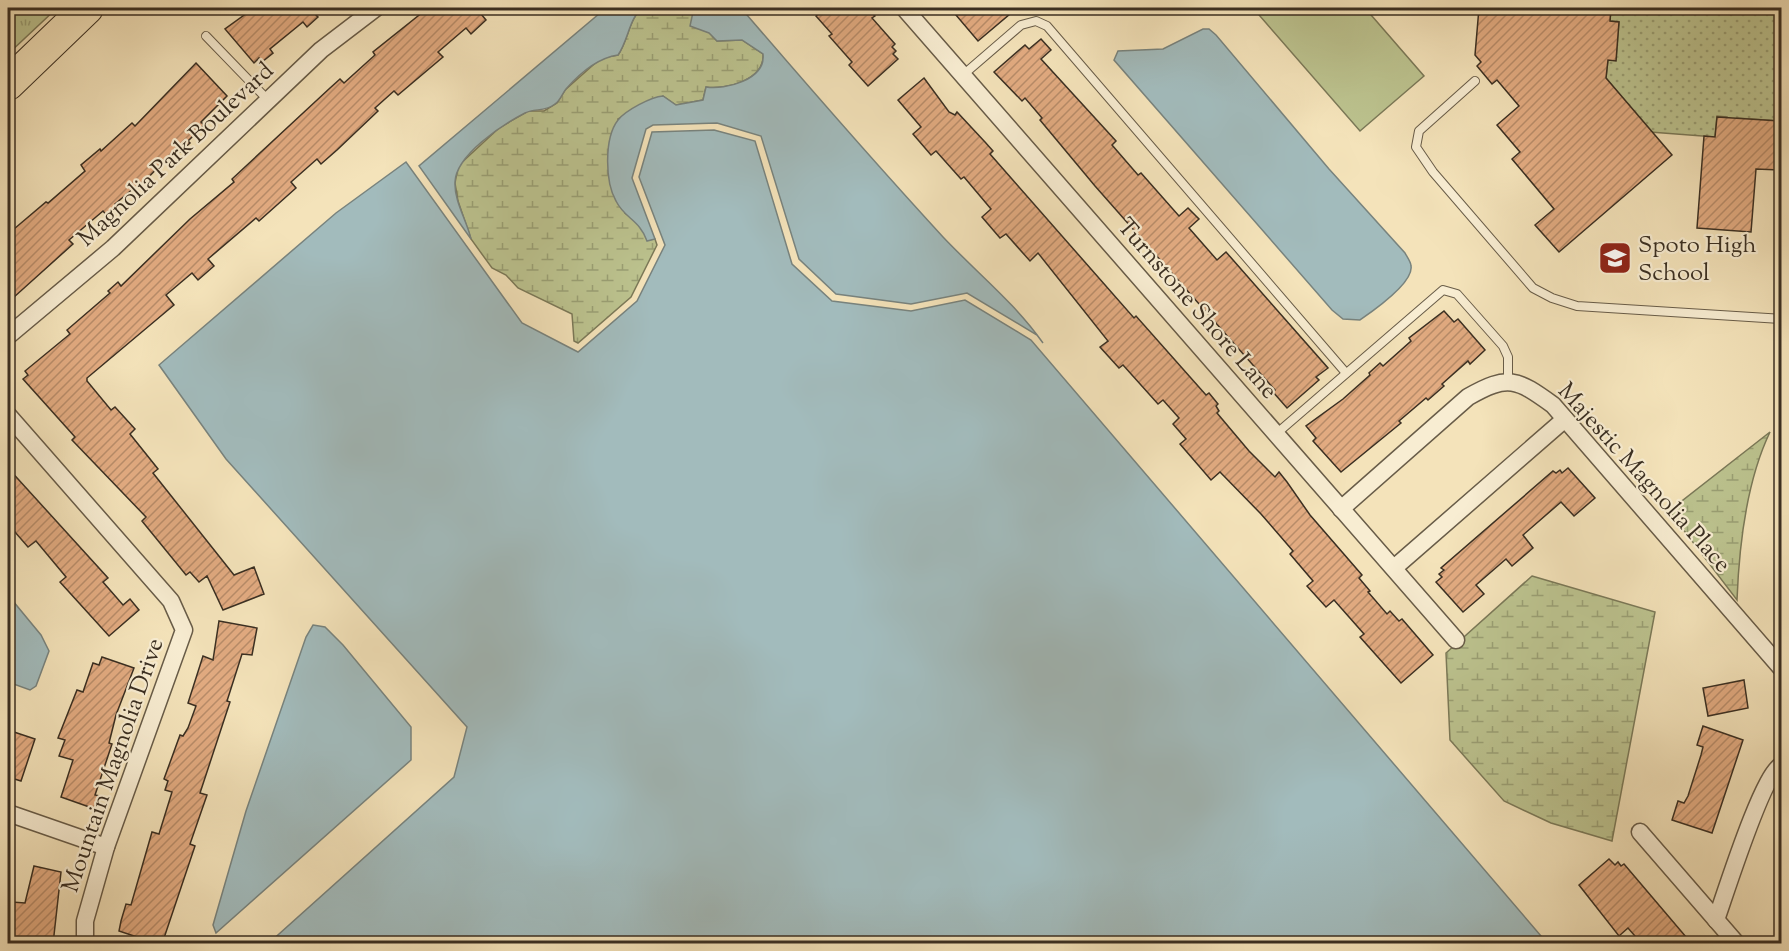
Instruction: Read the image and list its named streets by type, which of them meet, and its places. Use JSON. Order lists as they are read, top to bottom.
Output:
{
  "streets": {
    "street": [
      "Magnolia Park Boulevard",
      "Turnstone Shore Lane",
      "Majestic Magnolia Place",
      "Mountain Magnolia Drive"
    ]
  },
  "places": {
    "school or university": ["Spoto High School"]
  }
}
